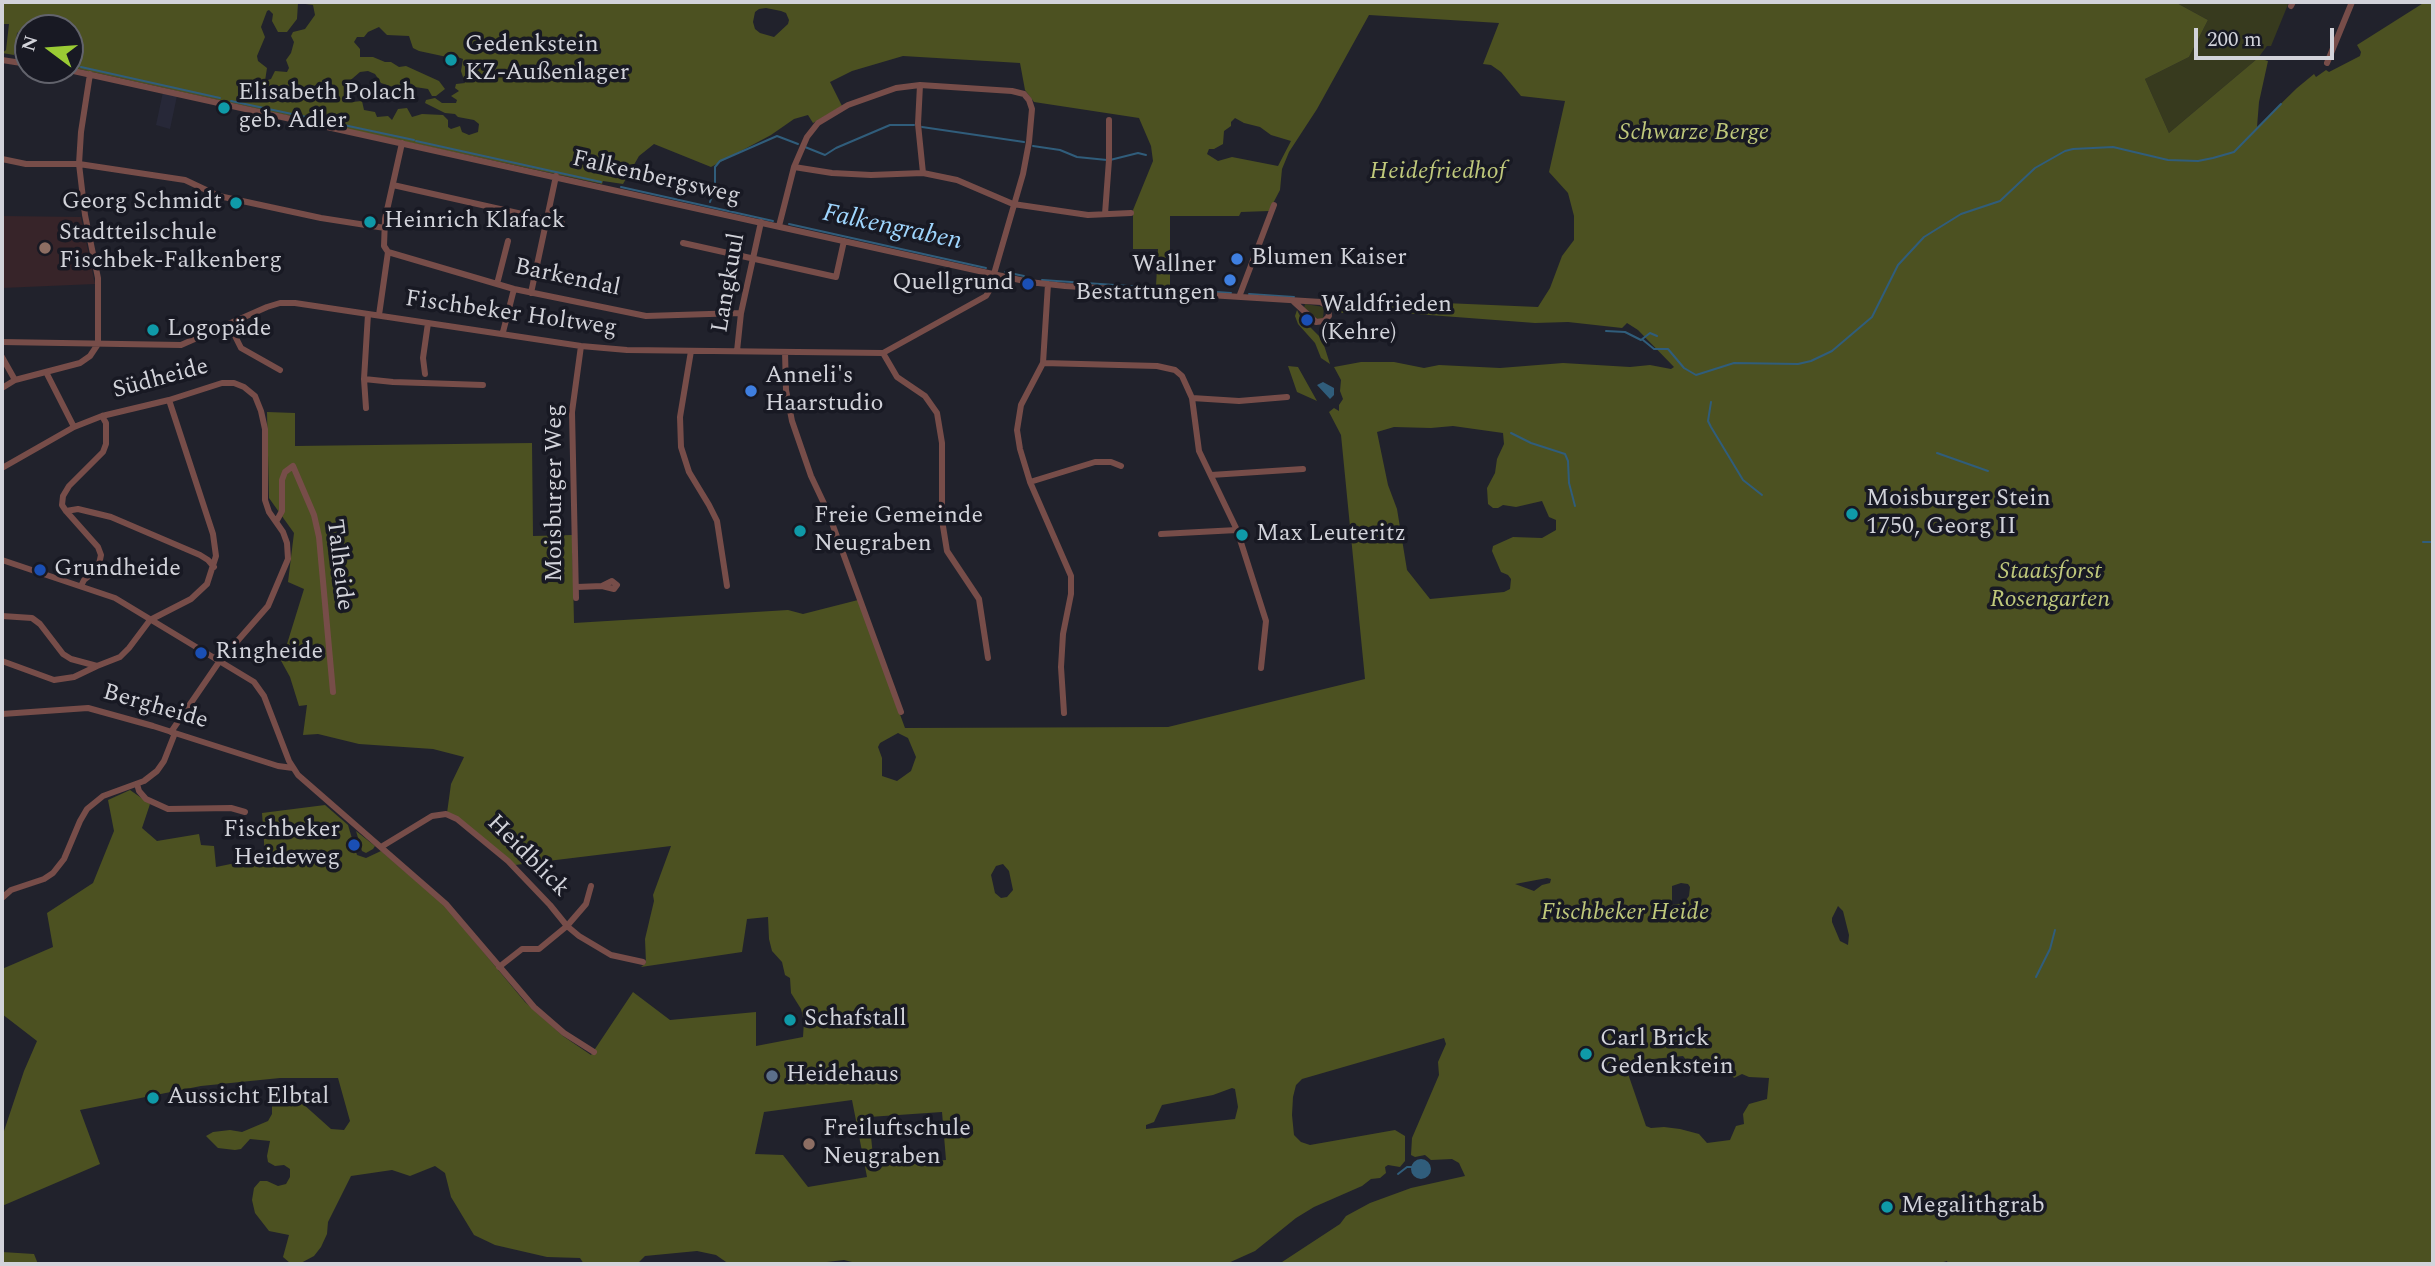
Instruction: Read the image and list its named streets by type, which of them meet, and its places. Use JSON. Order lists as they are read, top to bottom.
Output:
{
  "streets": {
    "street": [
      "Falkenbergsweg",
      "Barkendal",
      "Langkuul",
      "Fischbeker Holtweg",
      "Südheide",
      "Moisburger Weg",
      "Talheide",
      "Bergheide",
      "Heidblick"
    ]
  },
  "crossings": [
    ["Falkenbergsweg", "Langkuul"],
    ["Barkendal", "Langkuul"],
    ["Langkuul", "Fischbeker Holtweg"],
    ["Fischbeker Holtweg", "Moisburger Weg"],
    ["Südheide", "Talheide"]
  ],
  "water": ["Falkengraben"],
  "parks": [
    "Schwarze Berge",
    "Heidefriedhof",
    "Staatsforst Rosengarten",
    "Fischbeker Heide"
  ],
  "places": [
    "Gedenkstein KZ-Außenlager",
    "Elisabeth Polach geb. Adler",
    "Georg Schmidt",
    "Heinrich Klafack",
    "Stadtteilschule Fischbek-Falkenberg",
    "Blumen Kaiser",
    "Wallner Bestattungen",
    "Quellgrund",
    "Waldfrieden (Kehre)",
    "Logopäde",
    "Anneli's Haarstudio",
    "Moisburger Stein 1750, Georg II",
    "Freie Gemeinde Neugraben",
    "Max Leuteritz",
    "Grundheide",
    "Ringheide",
    "Fischbeker Heideweg",
    "Schafstall",
    "Carl Brick Gedenkstein",
    "Heidehaus",
    "Aussicht Elbtal",
    "Freiluftschule Neugraben",
    "Megalithgrab"
  ],
  "scale_bar": "200 m",
  "north": "left"
}
